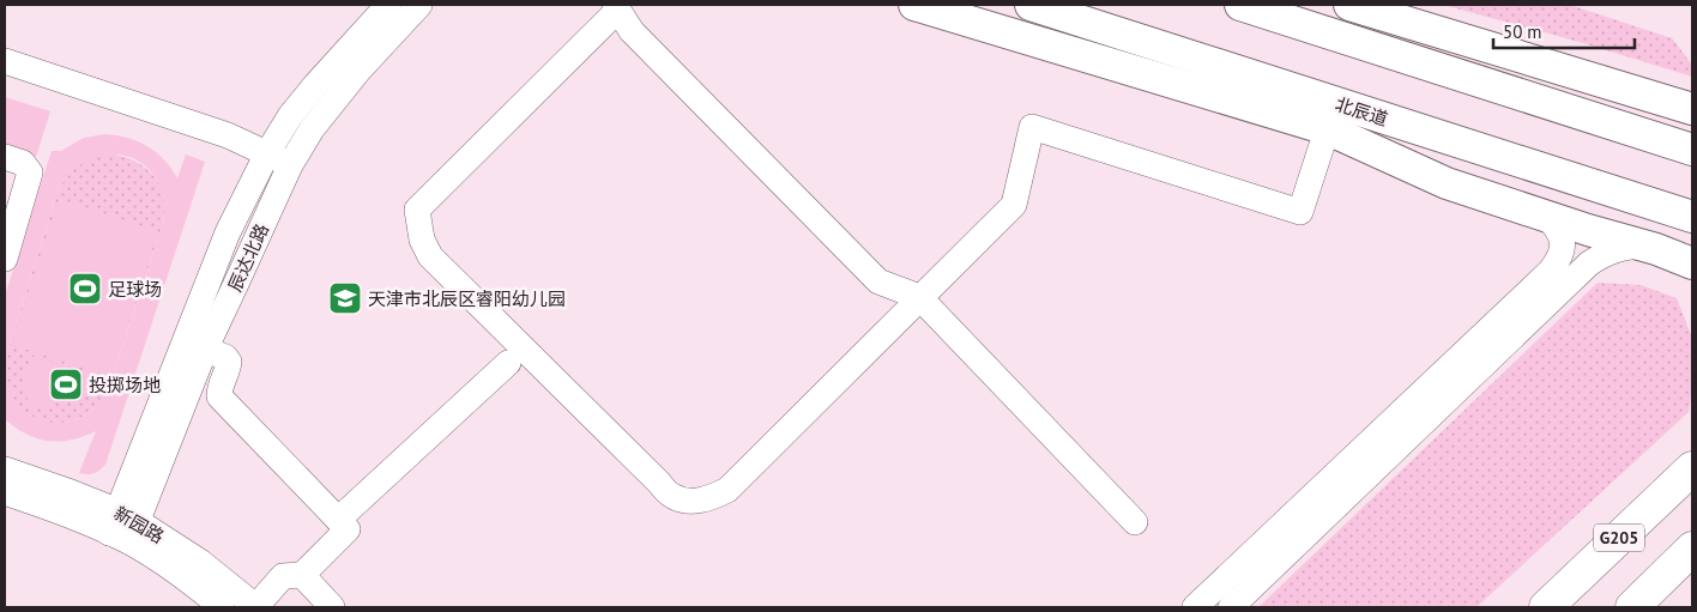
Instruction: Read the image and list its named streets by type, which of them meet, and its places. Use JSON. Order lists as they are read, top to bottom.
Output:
{
  "streets": {
    "highway": ["G205"],
    "main road": ["北辰道"],
    "street": ["辰达北路", "新园路"]
  },
  "crossings": [
    ["辰达北路", "新园路"]
  ],
  "places": {
    "sports": ["足球场", "投掷场地"],
    "school or university": ["天津市北辰区睿阳幼儿园"]
  },
  "scale_bar": "50 m"
}
